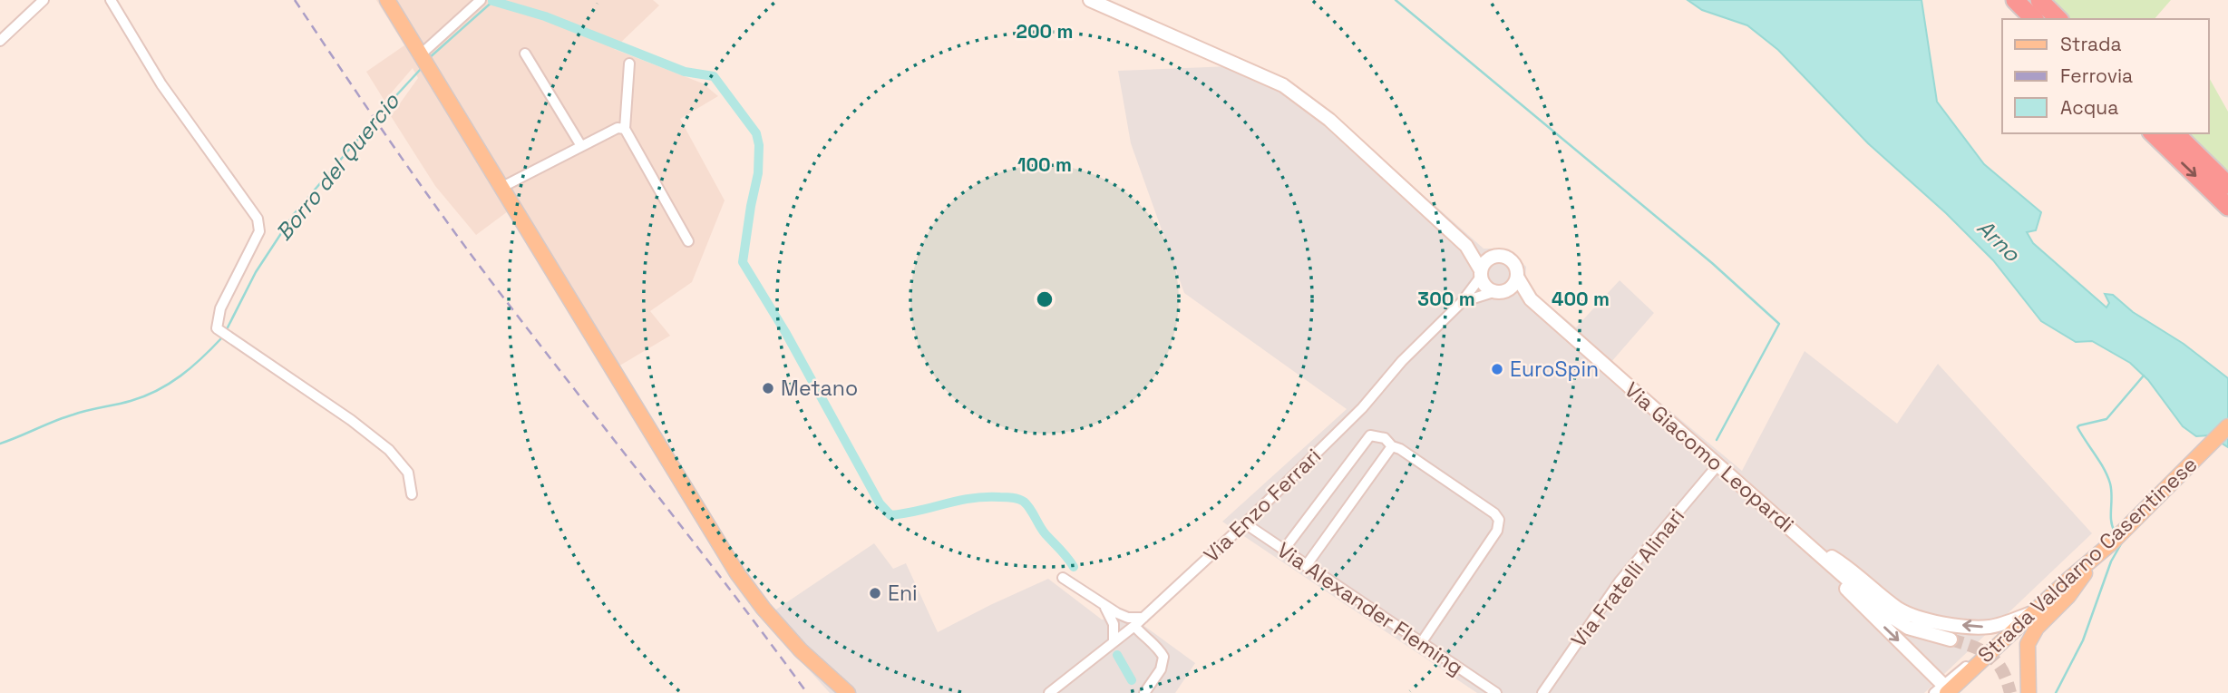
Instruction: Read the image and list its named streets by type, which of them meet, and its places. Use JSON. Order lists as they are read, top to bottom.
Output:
{
  "streets": {
    "main road": ["Strada Valdarno Casentinese"],
    "street": [
      "Via Giacomo Leopardi",
      "Via Enzo Ferrari",
      "Via Fratelli Alinari",
      "Via Alexander Fleming"
    ]
  },
  "crossings": [
    ["Via Giacomo Leopardi", "Via Enzo Ferrari"],
    ["Via Giacomo Leopardi", "Strada Valdarno Casentinese"],
    ["Via Giacomo Leopardi", "Via Fratelli Alinari"],
    ["Via Enzo Ferrari", "Via Alexander Fleming"]
  ],
  "water": ["Borro del Quercio", "Arno"],
  "places": ["EuroSpin", "Metano", "Eni"],
  "legend": ["Strada", "Ferrovia", "Acqua"],
  "rings": [
    "200 m",
    "100 m",
    "300 m",
    "400 m"
  ]
}
